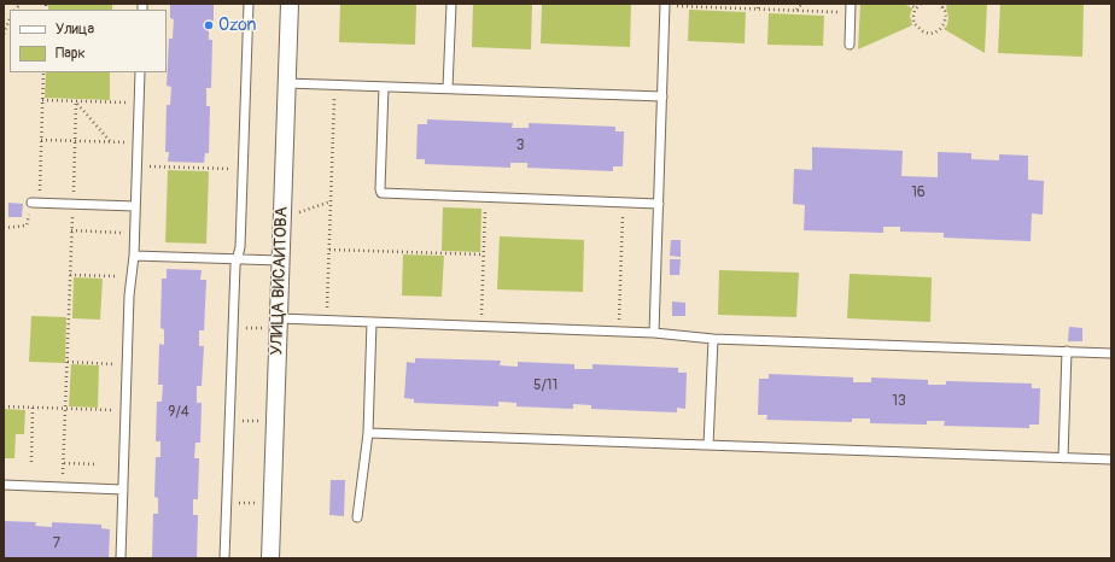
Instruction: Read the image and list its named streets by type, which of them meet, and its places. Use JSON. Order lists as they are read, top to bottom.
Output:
{
  "streets": {
    "street": ["УЛИЦА ВИСАИТОВА"]
  },
  "places": ["Ozon"],
  "house_numbers": [
    "3",
    "16",
    "5/11",
    "13",
    "9/4",
    "7"
  ],
  "legend": ["Улица", "Парк"]
}
